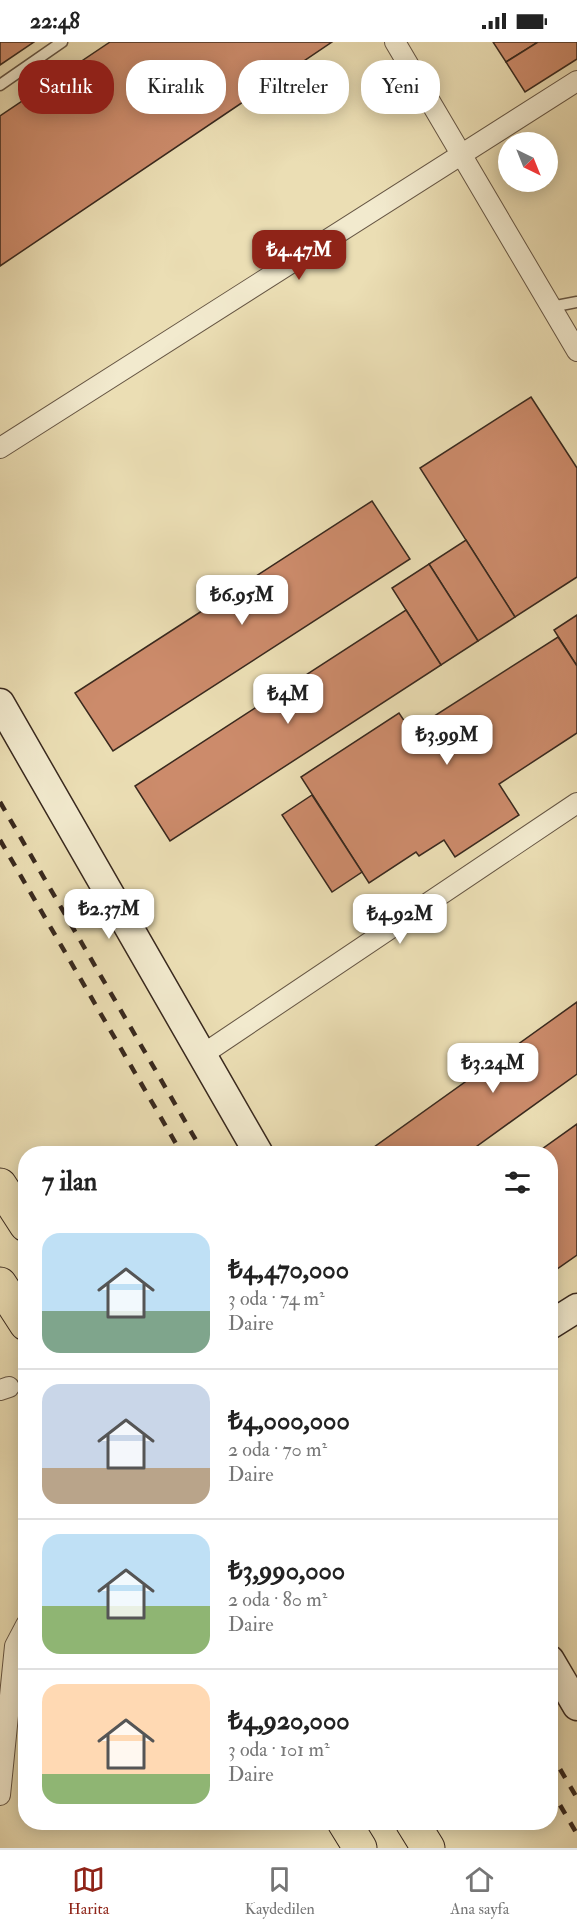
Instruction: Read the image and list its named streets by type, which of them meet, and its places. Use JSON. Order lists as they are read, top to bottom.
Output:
{
  "north": "bottom right",
  "page": {
    "status": "22:48",
    "chip": [
      "Satılık",
      "Kiralık",
      "Filtreler",
      "Yeni"
    ],
    "price": [
      "₺4.47M",
      "₺6.95M",
      "₺4M",
      "₺3.99M",
      "₺2.37M",
      "₺4.92M",
      "₺3.24M"
    ],
    "heading": "7 ilan",
    "list": [
      {
        "name": "₺4,470,000",
        "note": "3 oda · 74 m² · Daire"
      },
      {
        "name": "₺4,000,000",
        "note": "2 oda · 70 m² · Daire"
      },
      {
        "name": "₺3,990,000",
        "note": "2 oda · 80 m² · Daire"
      },
      {
        "name": "₺4,920,000",
        "note": "3 oda · 101 m² · Daire"
      }
    ],
    "tabs": ["Harita", "Kaydedilen", "Ana sayfa"]
  }
}
